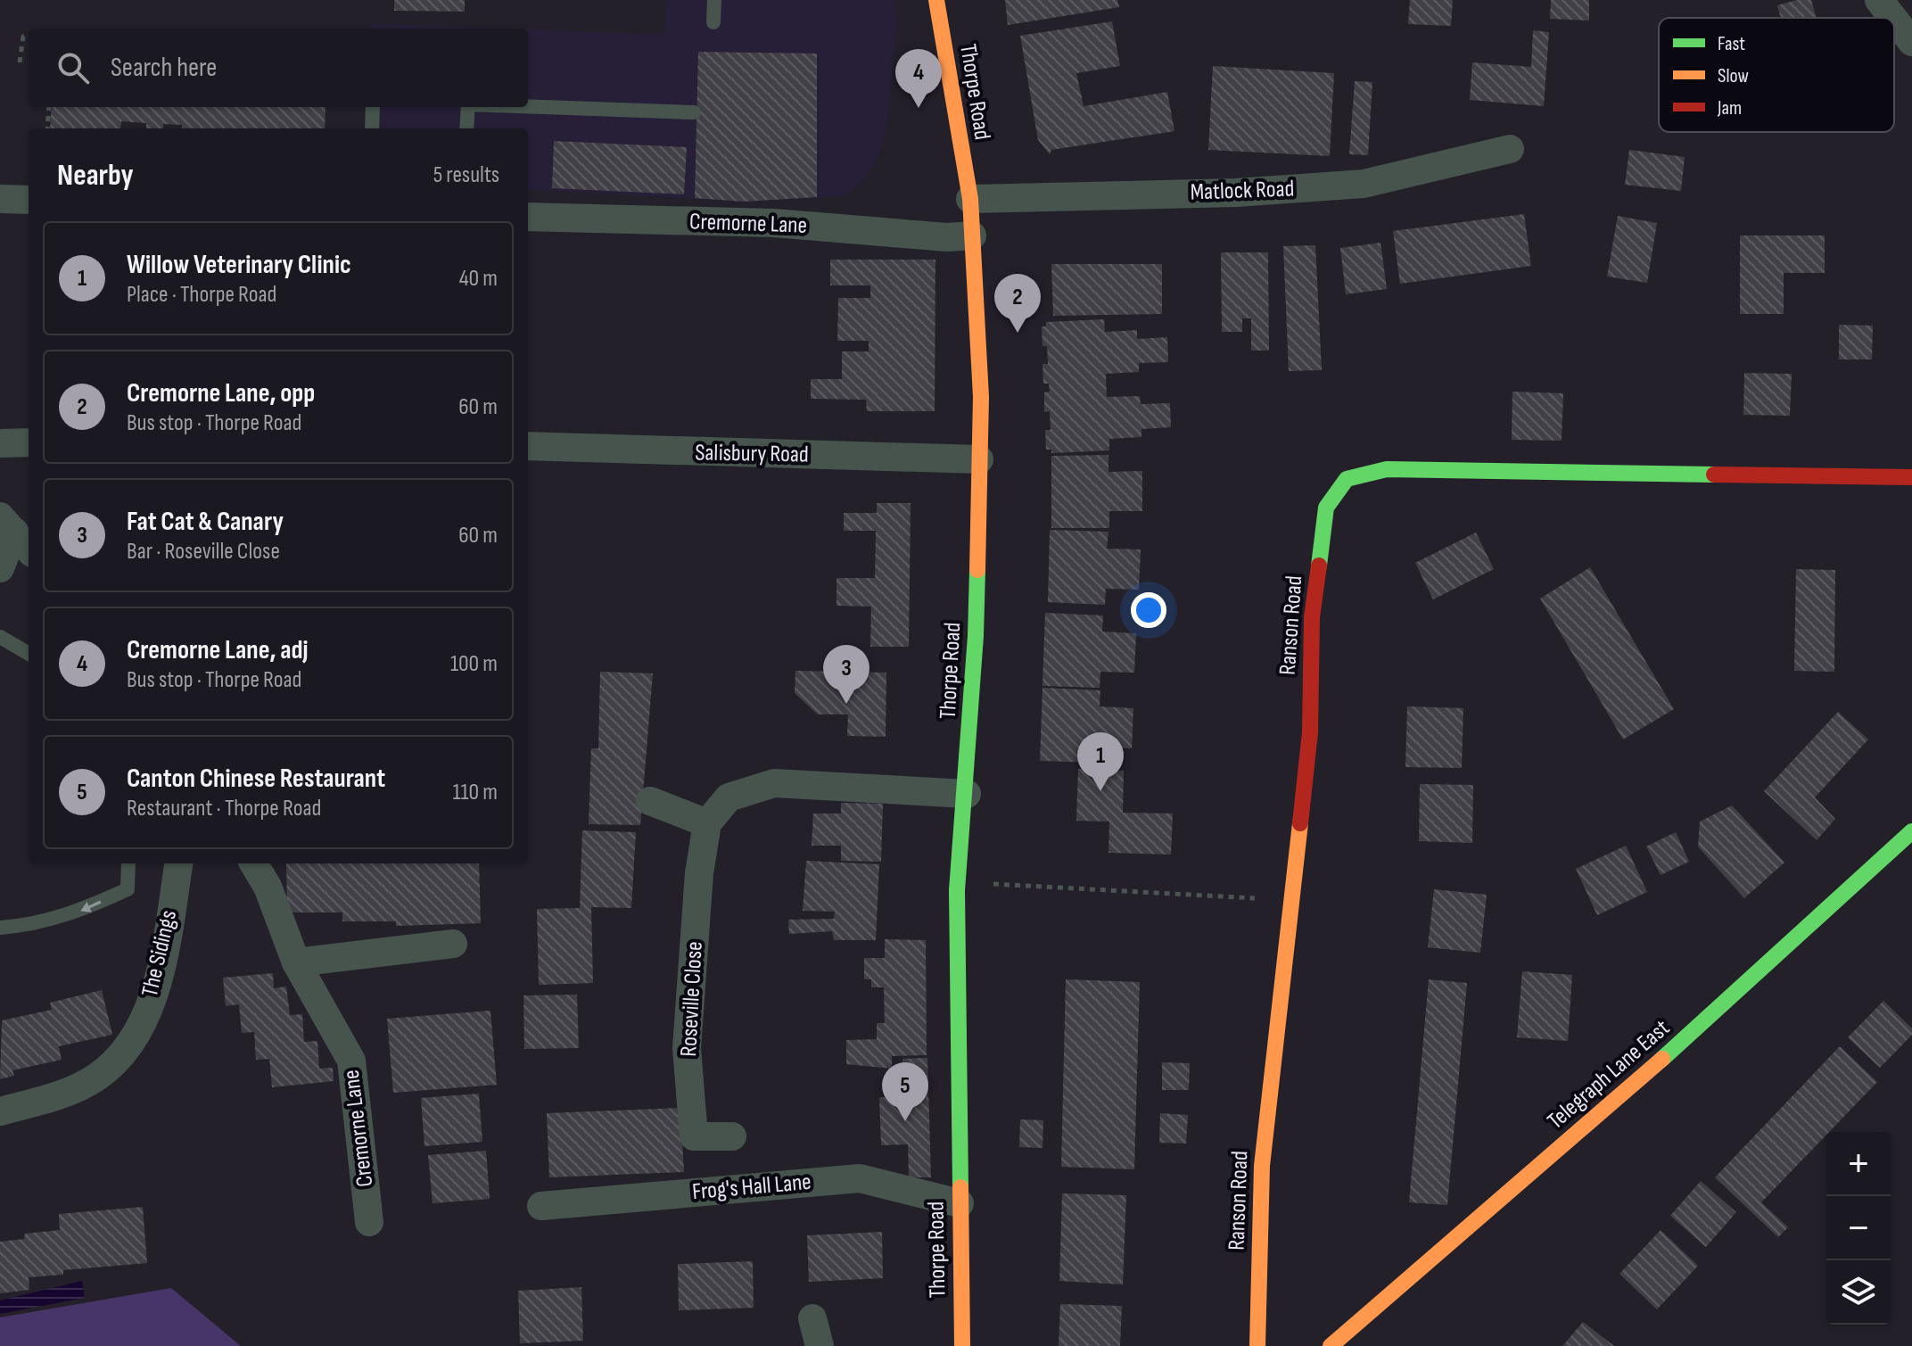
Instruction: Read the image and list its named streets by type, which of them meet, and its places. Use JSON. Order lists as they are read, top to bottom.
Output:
{
  "streets": {
    "street": [
      "Thorpe Road",
      "Matlock Road",
      "Cremorne Lane",
      "Salisbury Road",
      "Ranson Road",
      "The Sidings",
      "Roseville Close",
      "Telegraph Lane East",
      "Frog's Hall Lane"
    ]
  },
  "crossings": [
    ["Thorpe Road", "Matlock Road"],
    ["Thorpe Road", "Cremorne Lane"],
    ["Thorpe Road", "Salisbury Road"],
    ["Thorpe Road", "Frog's Hall Lane"]
  ],
  "legend": ["Fast", "Slow", "Jam"],
  "page": {
    "search": "Search here",
    "pins": [
      "4",
      "2",
      "3",
      "1",
      "5"
    ],
    "heading": ["Nearby", "5 results"],
    "list": [
      {
        "mark": "1",
        "name": "Willow Veterinary Clinic",
        "note": "Place · Thorpe Road",
        "value": "40 m"
      },
      {
        "mark": "2",
        "name": "Cremorne Lane, opp",
        "note": "Bus stop · Thorpe Road",
        "value": "60 m"
      },
      {
        "mark": "3",
        "name": "Fat Cat & Canary",
        "note": "Bar · Roseville Close",
        "value": "60 m"
      },
      {
        "mark": "4",
        "name": "Cremorne Lane, adj",
        "note": "Bus stop · Thorpe Road",
        "value": "100 m"
      },
      {
        "mark": "5",
        "name": "Canton Chinese Restaurant",
        "note": "Restaurant · Thorpe Road",
        "value": "110 m"
      }
    ],
    "map_buttons": ["+", "−"]
  }
}
